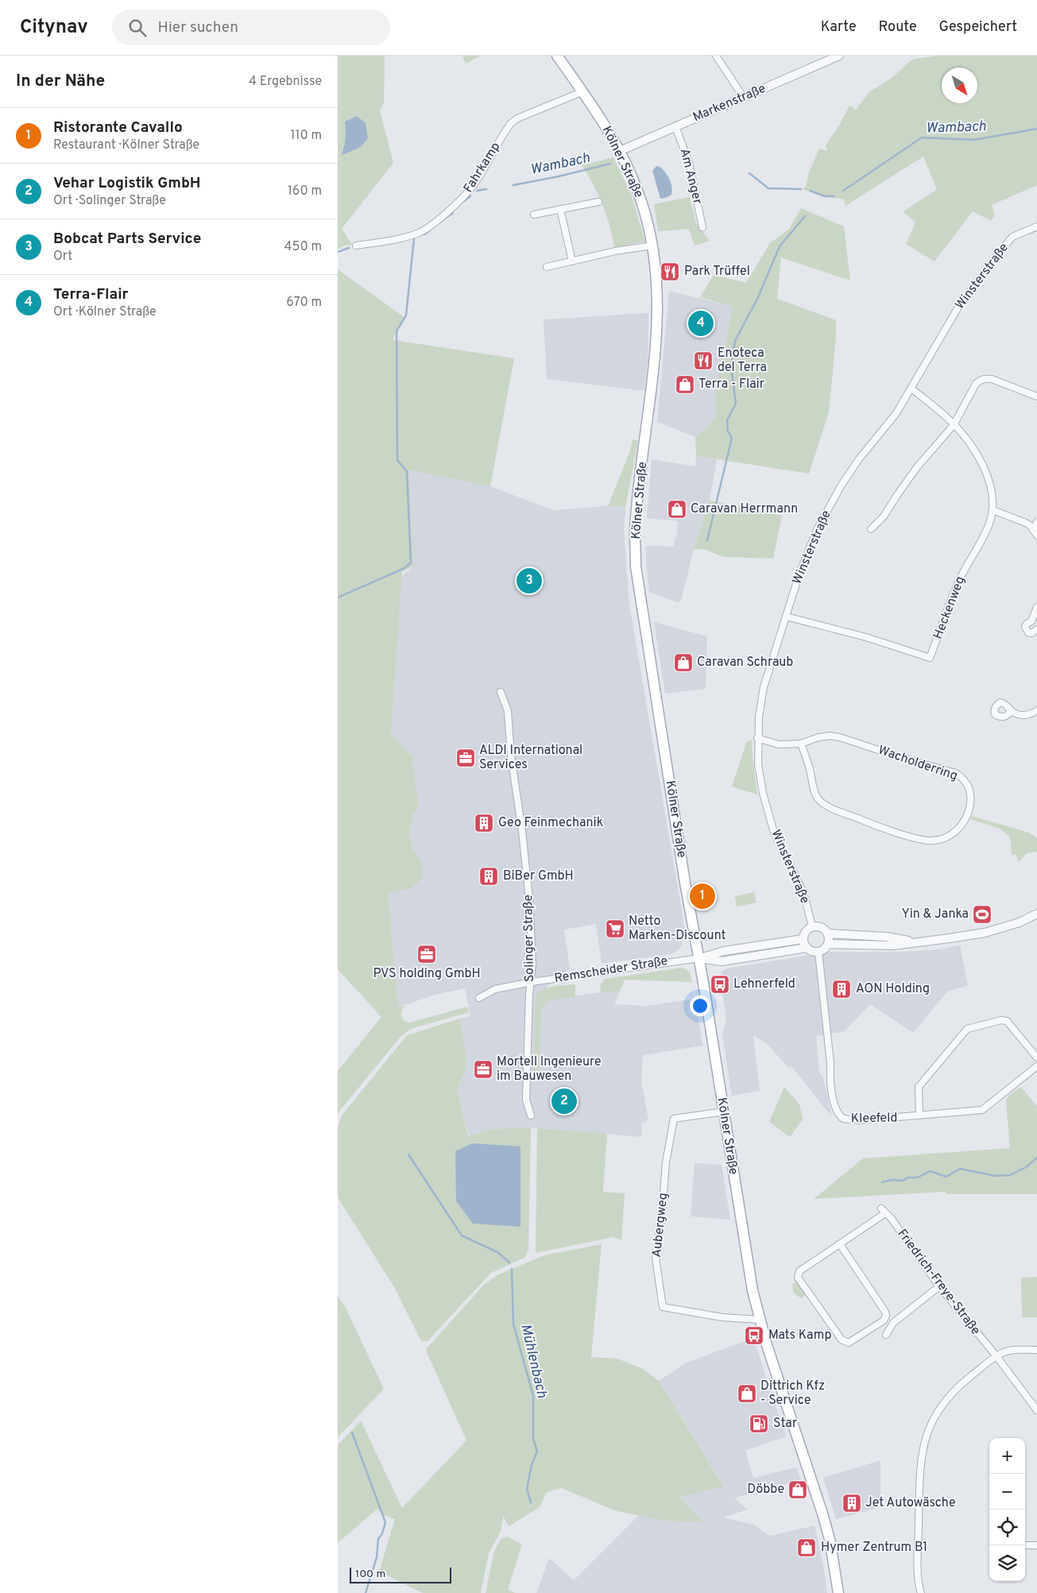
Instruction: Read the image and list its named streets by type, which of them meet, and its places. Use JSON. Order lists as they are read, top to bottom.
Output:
{
  "streets": {
    "main road": ["Kölner Straße"],
    "street": [
      "Markenstraße",
      "Fahrkamp",
      "Am Anger",
      "Winsterstraße",
      "Heckenweg",
      "Wacholderring",
      "Solinger Straße",
      "Remscheider Straße",
      "Kleefeld",
      "Aubergweg",
      "Friedrich-Freye-Straße"
    ]
  },
  "crossings": [
    ["Markenstraße", "Kölner Straße"],
    ["Markenstraße", "Am Anger"],
    ["Kölner Straße", "Fahrkamp"],
    ["Kölner Straße", "Remscheider Straße"],
    ["Kölner Straße", "Aubergweg"],
    ["Winsterstraße", "Heckenweg"],
    ["Winsterstraße", "Wacholderring"],
    ["Winsterstraße", "Kleefeld"],
    ["Solinger Straße", "Remscheider Straße"]
  ],
  "water": ["Wambach", "Mühlenbach"],
  "places": {
    "restaurant": ["Park Trüffel", "Enoteca del Terra"],
    "shop": [
      "Terra - Flair",
      "Caravan Herrmann",
      "Caravan Schraub",
      "Dittrich Kfz - Service",
      "Döbbe",
      "Hymer Zentrum B1"
    ],
    "office": ["ALDI International Services", "PVS holding GmbH", "Mortell Ingenieure im Bauwesen"],
    "building": [
      "Geo Feinmechanik",
      "BiBer GmbH",
      "AON Holding",
      "Jet Autowäsche"
    ],
    "sports": ["Yin & Janka"],
    "supermarket": ["Netto Marken-Discount"],
    "bus stop": ["Lehnerfeld", "Mats Kamp"],
    "fuel station": ["Star"]
  },
  "scale_bar": "100 m",
  "north": "bottom right",
  "page": {
    "header": "Citynav",
    "search": "Hier suchen",
    "nav": ["Karte", "Route", "Gespeichert"],
    "heading": ["In der Nähe", "4 Ergebnisse"],
    "list": [
      {
        "mark": "1",
        "name": "Ristorante Cavallo",
        "note": "Restaurant · Kölner Straße",
        "value": "110 m"
      },
      {
        "mark": "2",
        "name": "Vehar Logistik GmbH",
        "note": "Ort · Solinger Straße",
        "value": "160 m"
      },
      {
        "mark": "3",
        "name": "Bobcat Parts Service",
        "note": "Ort",
        "value": "450 m"
      },
      {
        "mark": "4",
        "name": "Terra-Flair",
        "note": "Ort · Kölner Straße",
        "value": "670 m"
      }
    ],
    "pins": [
      "4",
      "3",
      "1",
      "2"
    ],
    "map_buttons": ["+", "−"],
    "scale": "100 m"
  }
}
